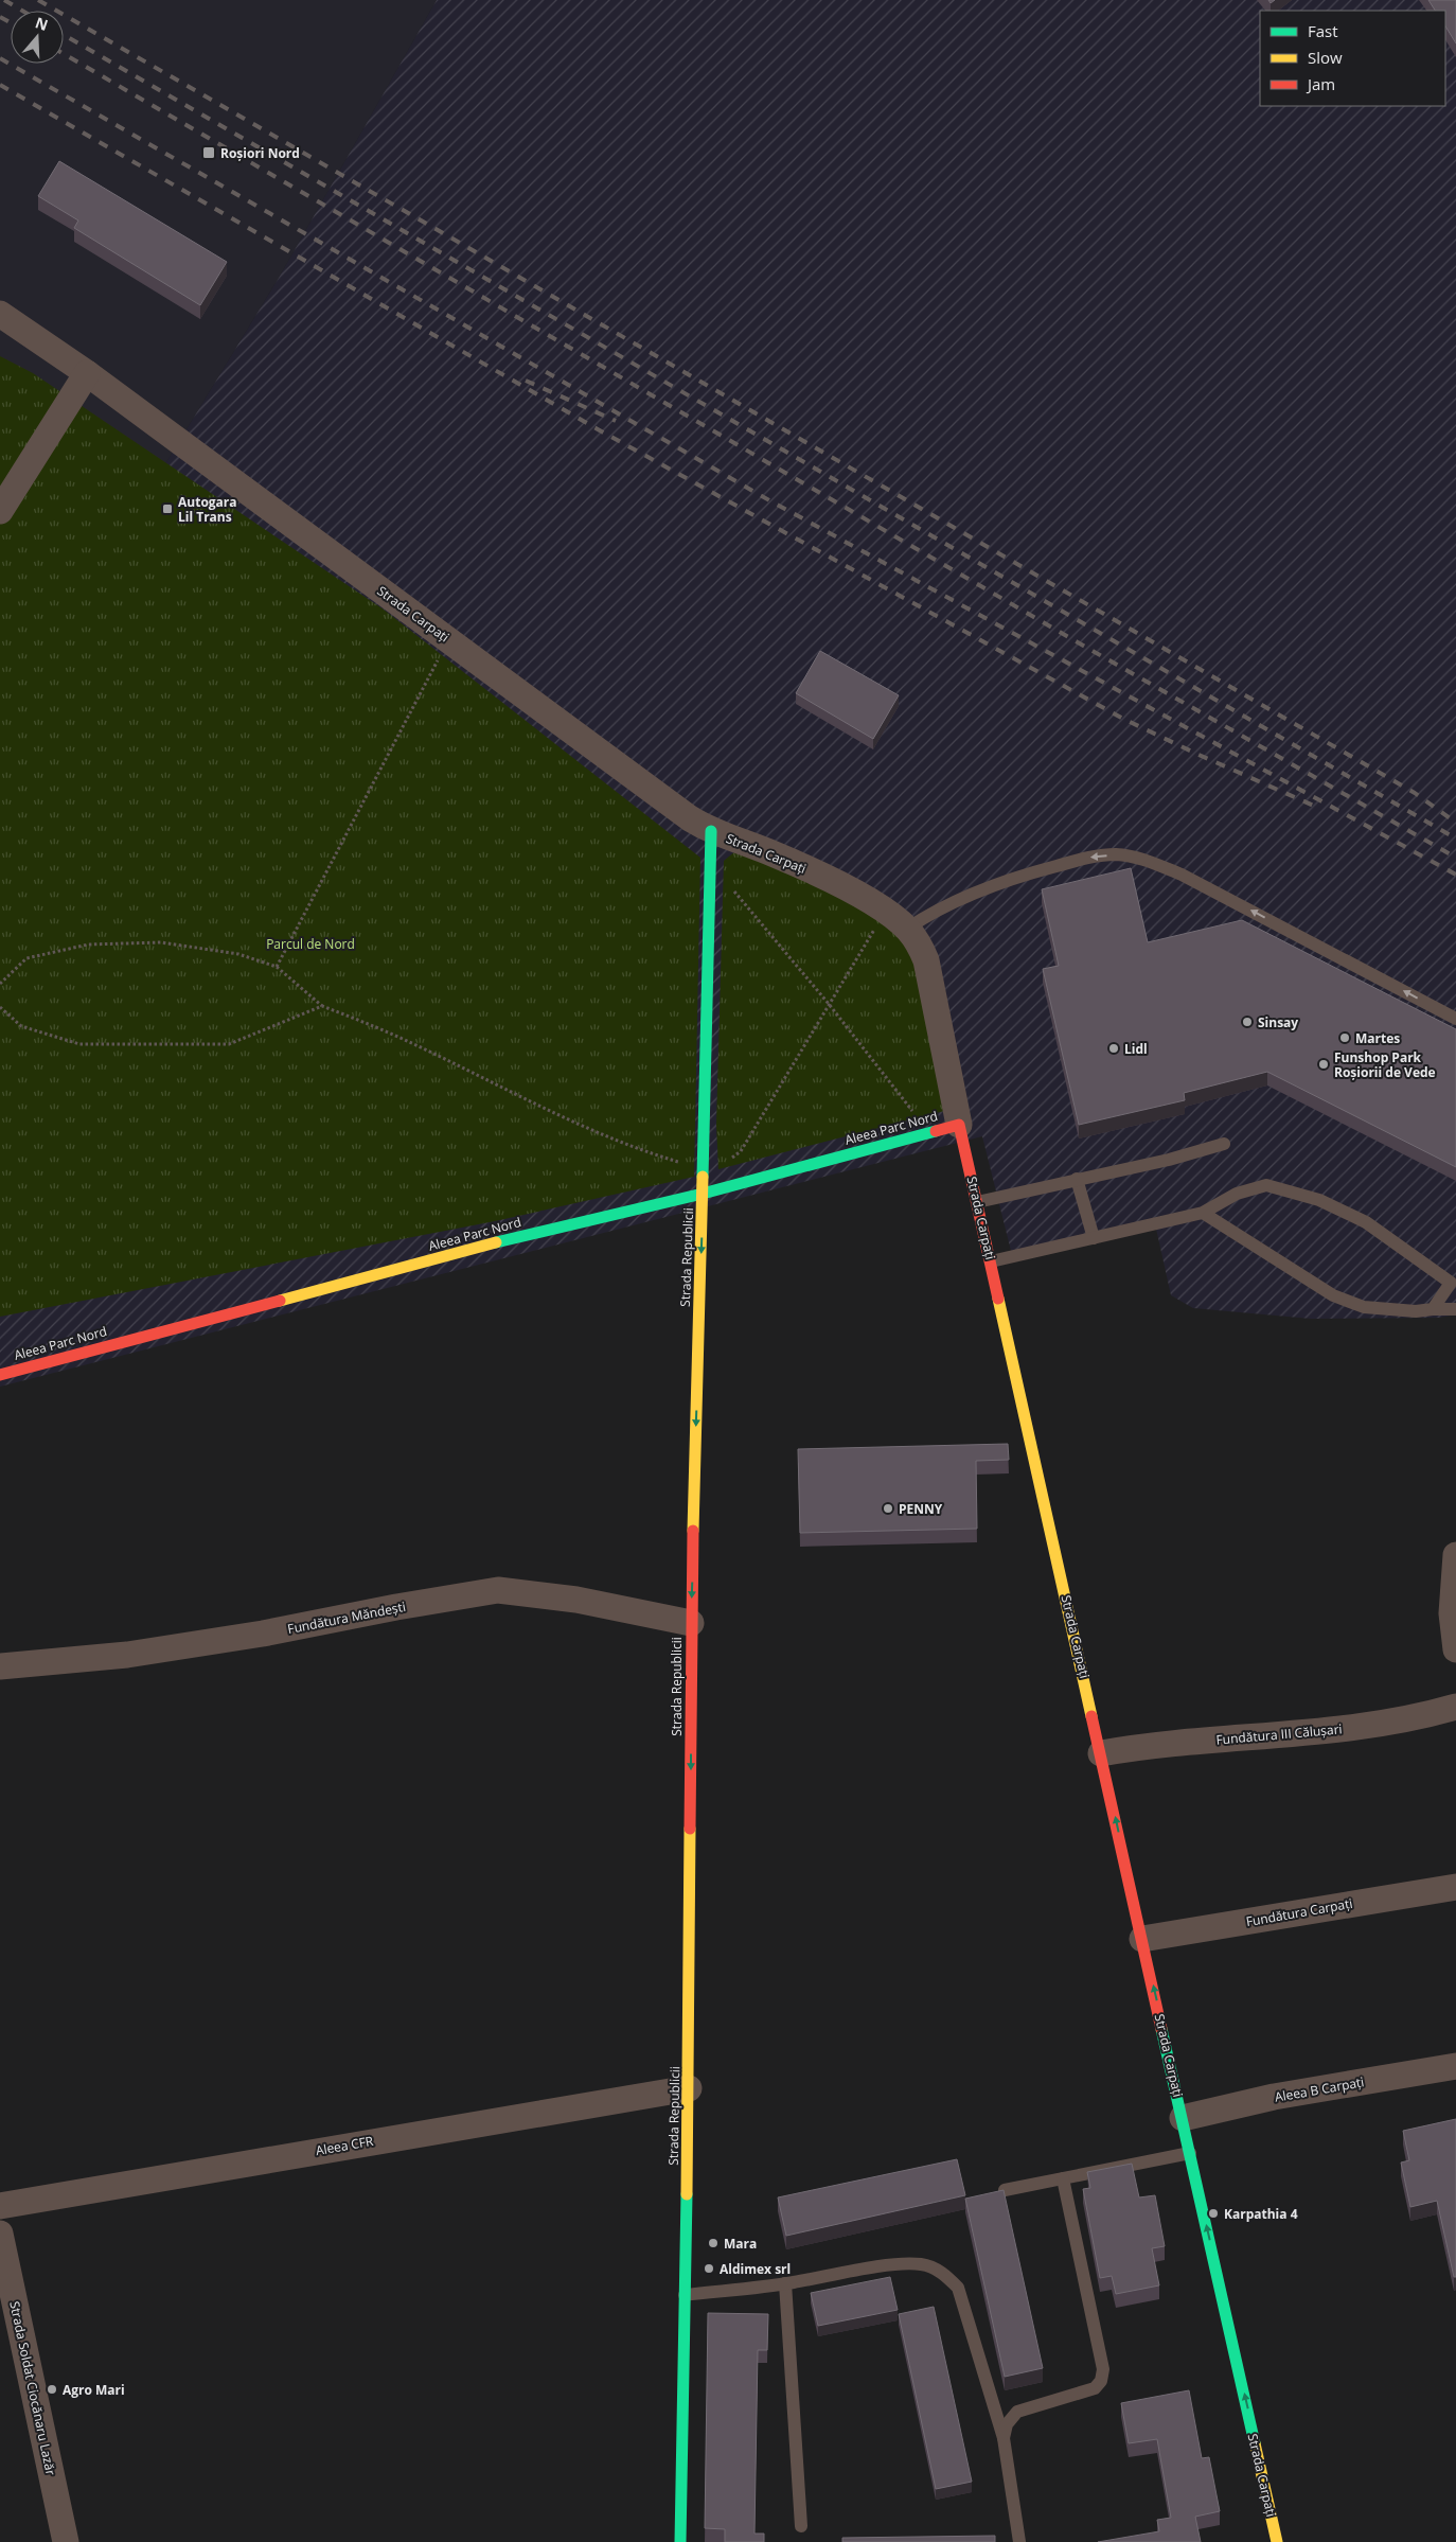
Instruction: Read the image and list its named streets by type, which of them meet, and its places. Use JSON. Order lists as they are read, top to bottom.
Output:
{
  "streets": {
    "street": [
      "Strada Carpați",
      "Aleea Parc Nord",
      "Strada Republicii",
      "Fundătura Măndești",
      "Fundătura III Călușari",
      "Fundătura Carpați",
      "Aleea B Carpați",
      "Aleea CFR",
      "Strada Soldat Ciocănaru Lazăr"
    ]
  },
  "crossings": [
    ["Strada Carpați", "Aleea Parc Nord"],
    ["Strada Carpați", "Strada Republicii"],
    ["Strada Carpați", "Fundătura III Călușari"],
    ["Strada Carpați", "Fundătura Carpați"],
    ["Strada Carpați", "Aleea B Carpați"],
    ["Aleea Parc Nord", "Strada Republicii"],
    ["Strada Republicii", "Fundătura Măndești"],
    ["Strada Republicii", "Aleea CFR"]
  ],
  "one_way": ["Strada Republicii"],
  "parks": ["Parcul de Nord"],
  "places": {
    "transit": ["Roșiori Nord", "Autogara Lil Trans"],
    "other": [
      "Sinsay",
      "Martes",
      "Lidl",
      "Funshop Park Roșiorii de Vede",
      "PENNY",
      "Karpathia 4",
      "Mara",
      "Aldimex srl",
      "Agro Mari"
    ]
  },
  "legend": ["Fast", "Slow", "Jam"],
  "north": "top"
}
